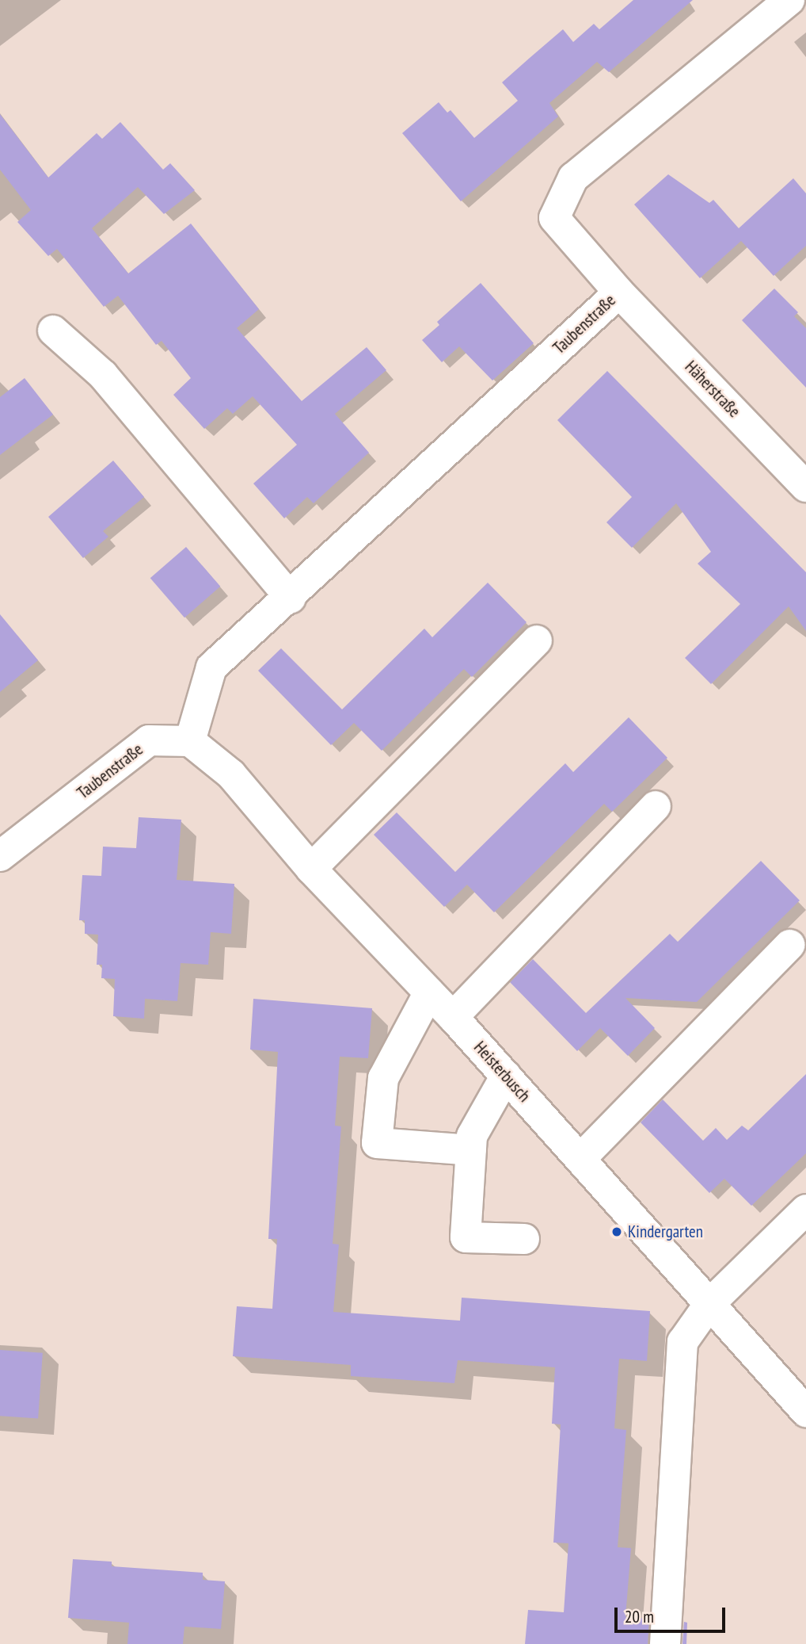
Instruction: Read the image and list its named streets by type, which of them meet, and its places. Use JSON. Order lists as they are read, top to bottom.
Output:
{
  "streets": {
    "street": ["Taubenstraße", "Häherstraße", "Heisterbusch"]
  },
  "crossings": [
    ["Taubenstraße", "Häherstraße"],
    ["Taubenstraße", "Heisterbusch"]
  ],
  "places": ["Kindergarten"],
  "scale_bar": "20 m"
}
